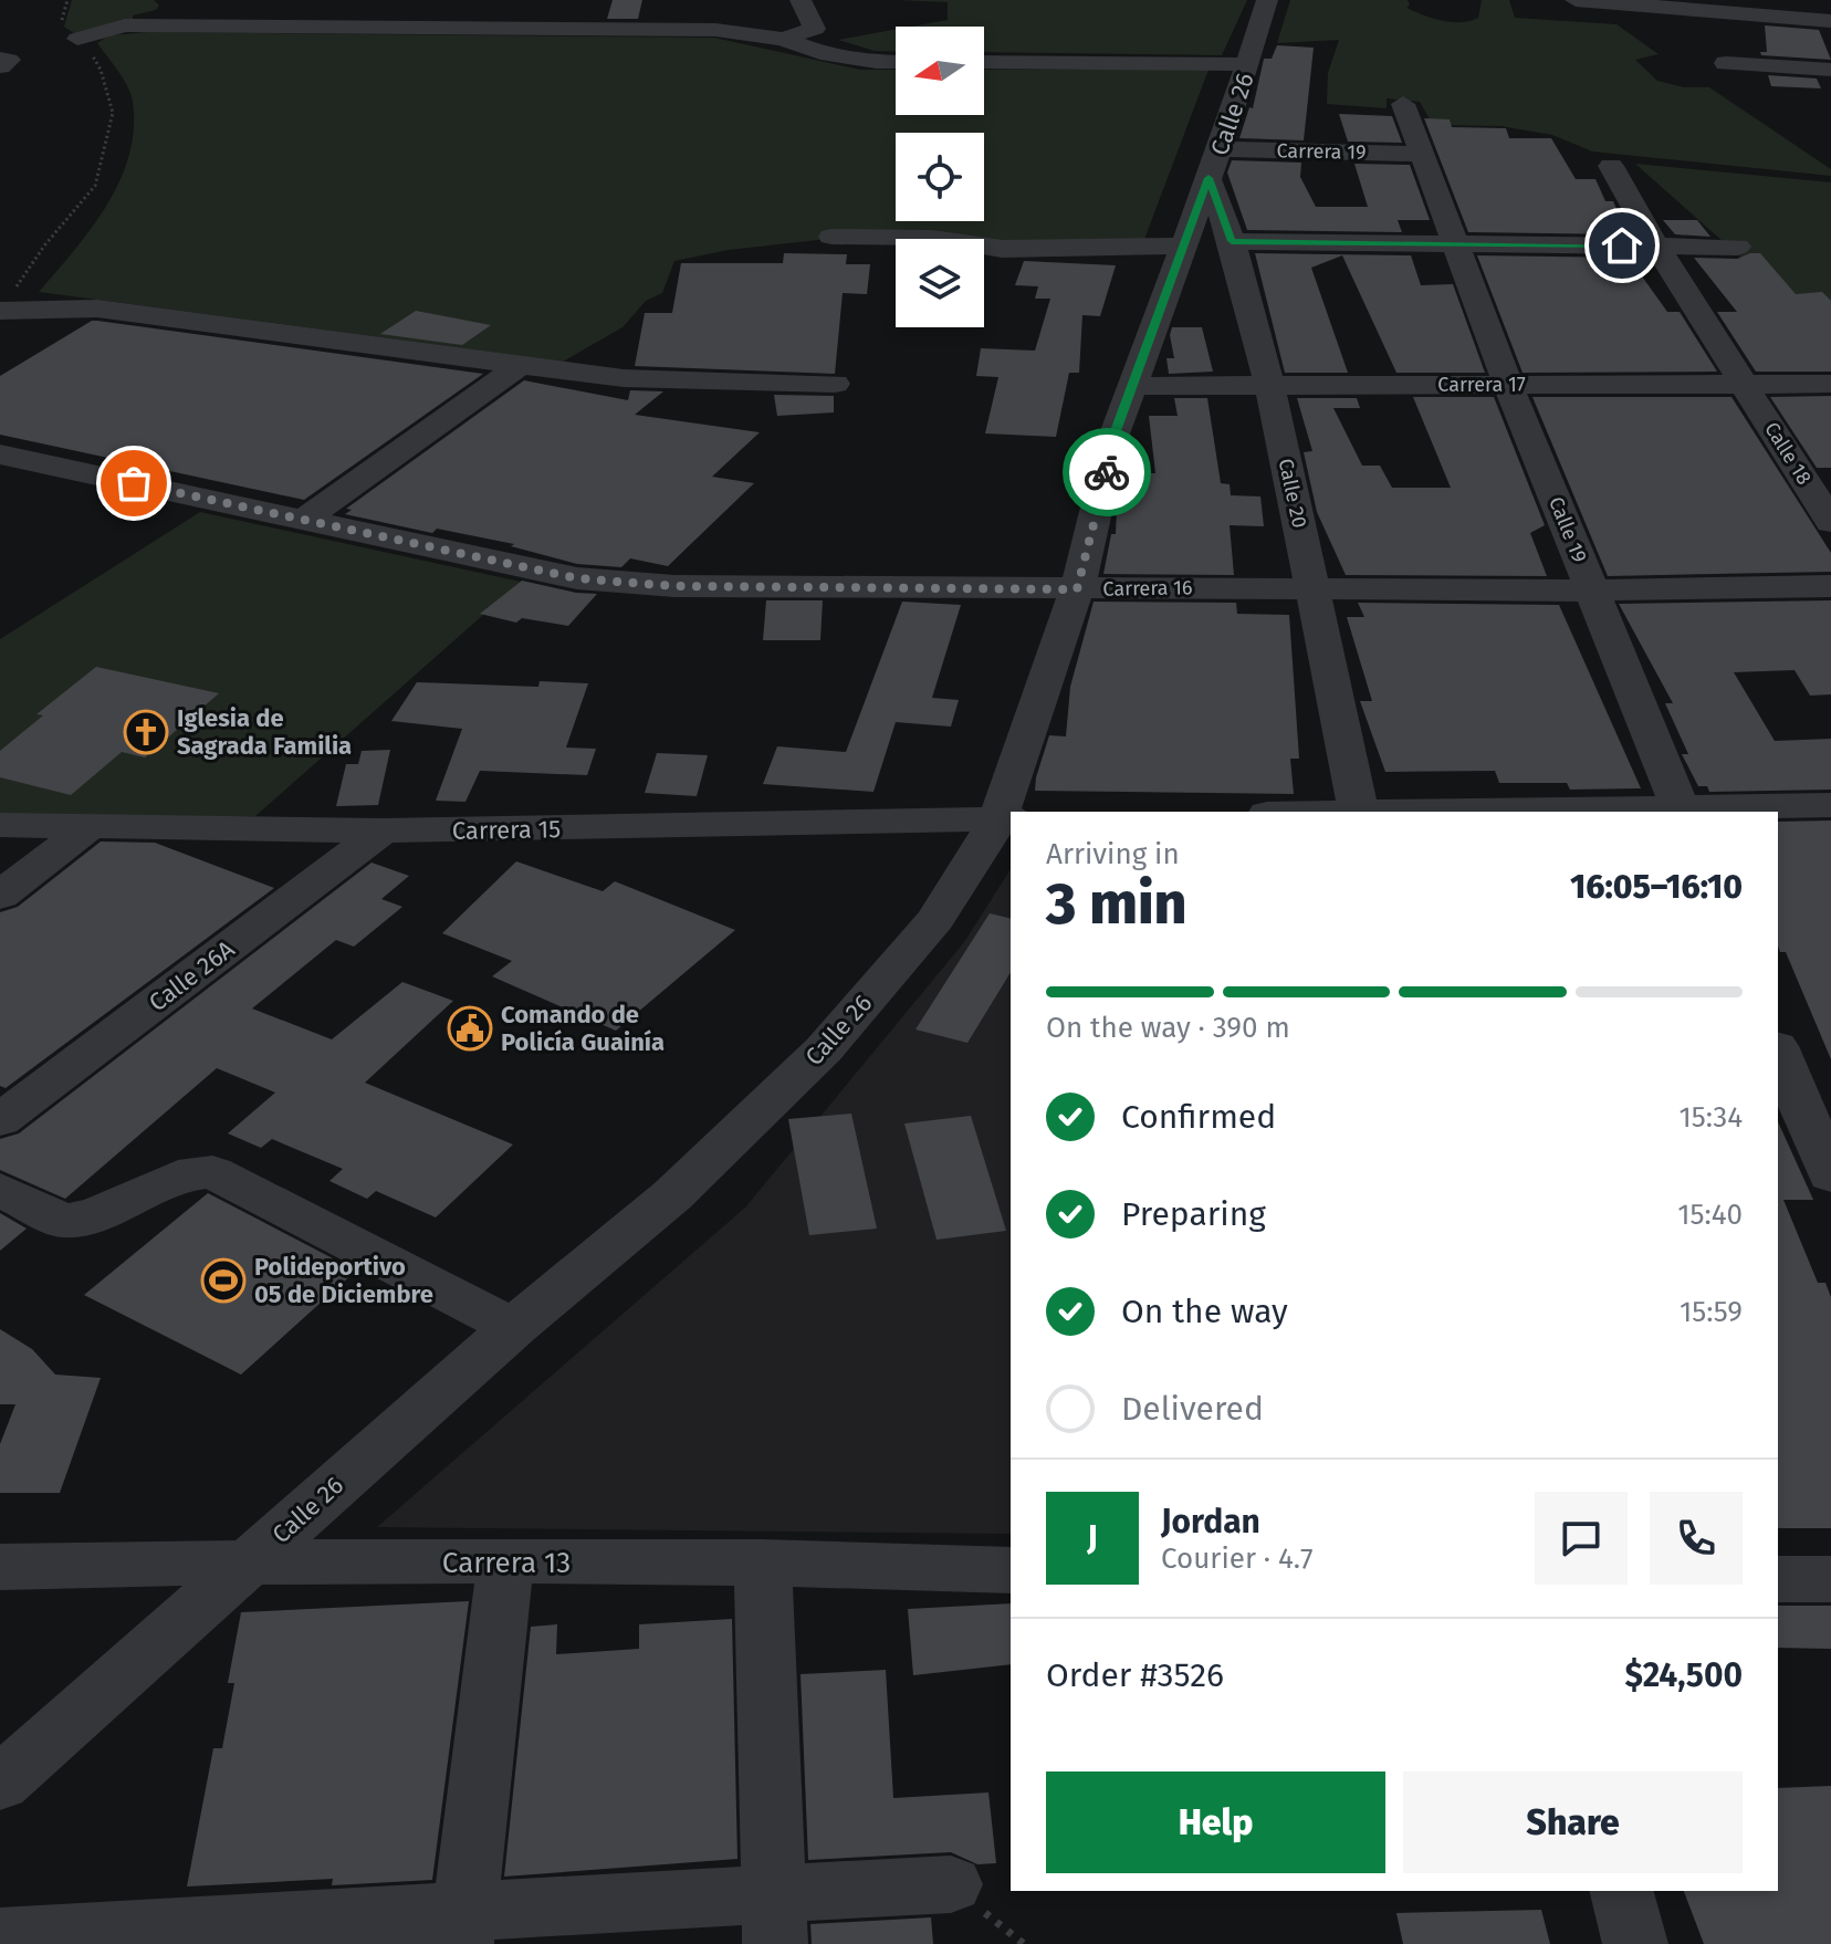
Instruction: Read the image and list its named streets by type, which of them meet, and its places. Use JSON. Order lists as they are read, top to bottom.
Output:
{
  "streets": {
    "street": [
      "Calle 26",
      "Carrera 19",
      "Carrera 17",
      "Calle 18",
      "Calle 20",
      "Calle 19",
      "Carrera 16",
      "Carrera 15",
      "Calle 26A",
      "Carrera 13"
    ]
  },
  "crossings": [
    ["Calle 26", "Carrera 19"],
    ["Calle 26", "Carrera 17"],
    ["Calle 26", "Calle 20"],
    ["Calle 26", "Carrera 16"],
    ["Calle 26", "Carrera 15"],
    ["Calle 26", "Carrera 13"],
    ["Carrera 19", "Calle 20"],
    ["Carrera 19", "Calle 19"],
    ["Carrera 17", "Calle 18"],
    ["Carrera 17", "Calle 20"],
    ["Carrera 17", "Calle 19"],
    ["Calle 20", "Carrera 16"],
    ["Calle 19", "Carrera 16"],
    ["Carrera 15", "Calle 26A"]
  ],
  "places": {
    "church": ["Iglesia de Sagrada Familia"],
    "public building": ["Comando de Policía Guainía"],
    "sports": ["Polideportivo 05 de Diciembre"]
  },
  "north": "left",
  "page": {
    "heading": ["3 min", "Arriving in", "16:05–16:10"],
    "panel": [
      "Jordan",
      "Courier · 4.7",
      "Order #3526",
      "$24,500"
    ],
    "bar": "On the way · 390 m",
    "list": [
      ["Confirmed", "15:34"],
      ["Preparing", "15:40"],
      ["On the way", "15:59"],
      "Delivered"
    ],
    "round": "J",
    "buttons": ["Help", "Share"]
  }
}
